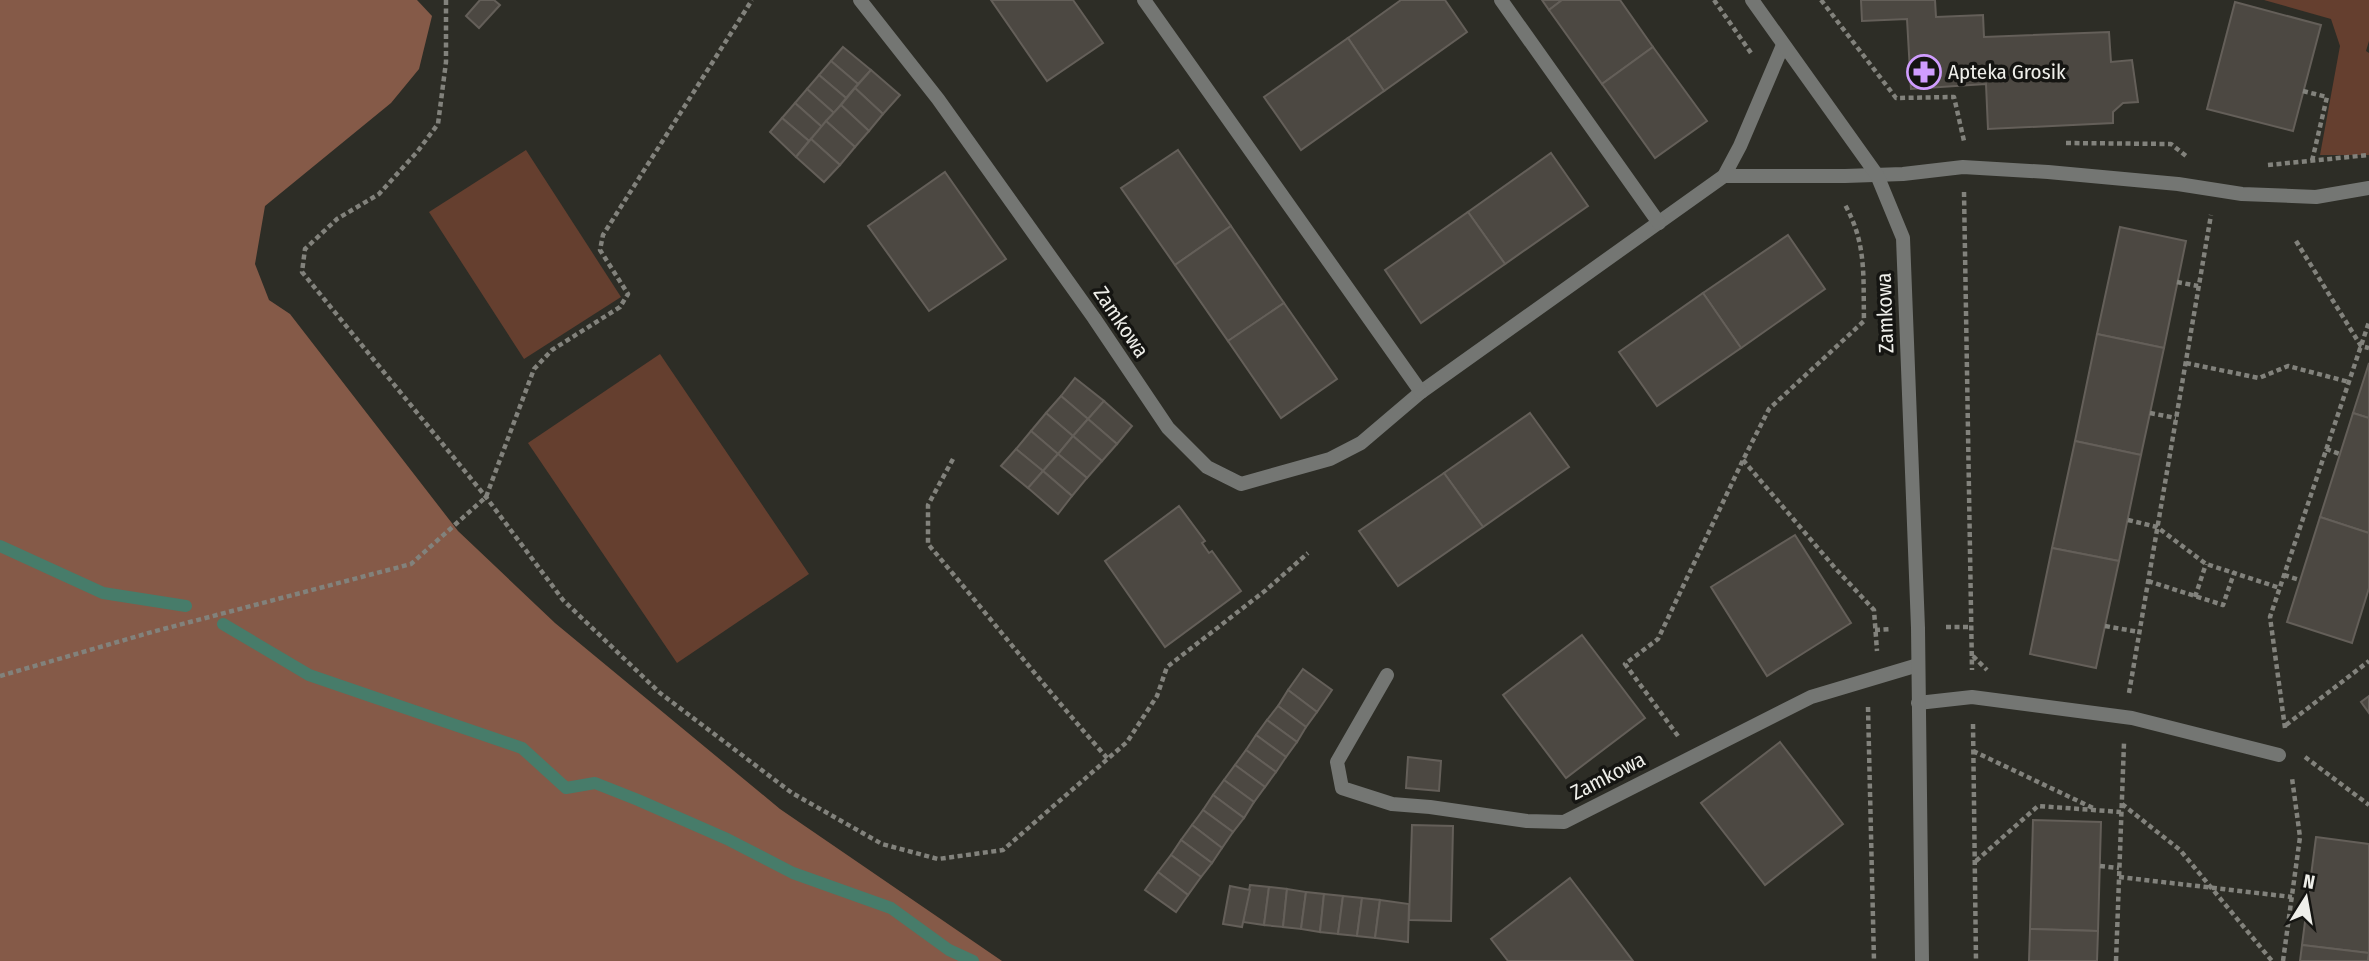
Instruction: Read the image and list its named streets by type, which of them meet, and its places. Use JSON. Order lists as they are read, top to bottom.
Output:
{
  "streets": {
    "street": ["Zamkowa"]
  },
  "places": {
    "pharmacy": ["Apteka Grosik"]
  },
  "north": "top"
}
